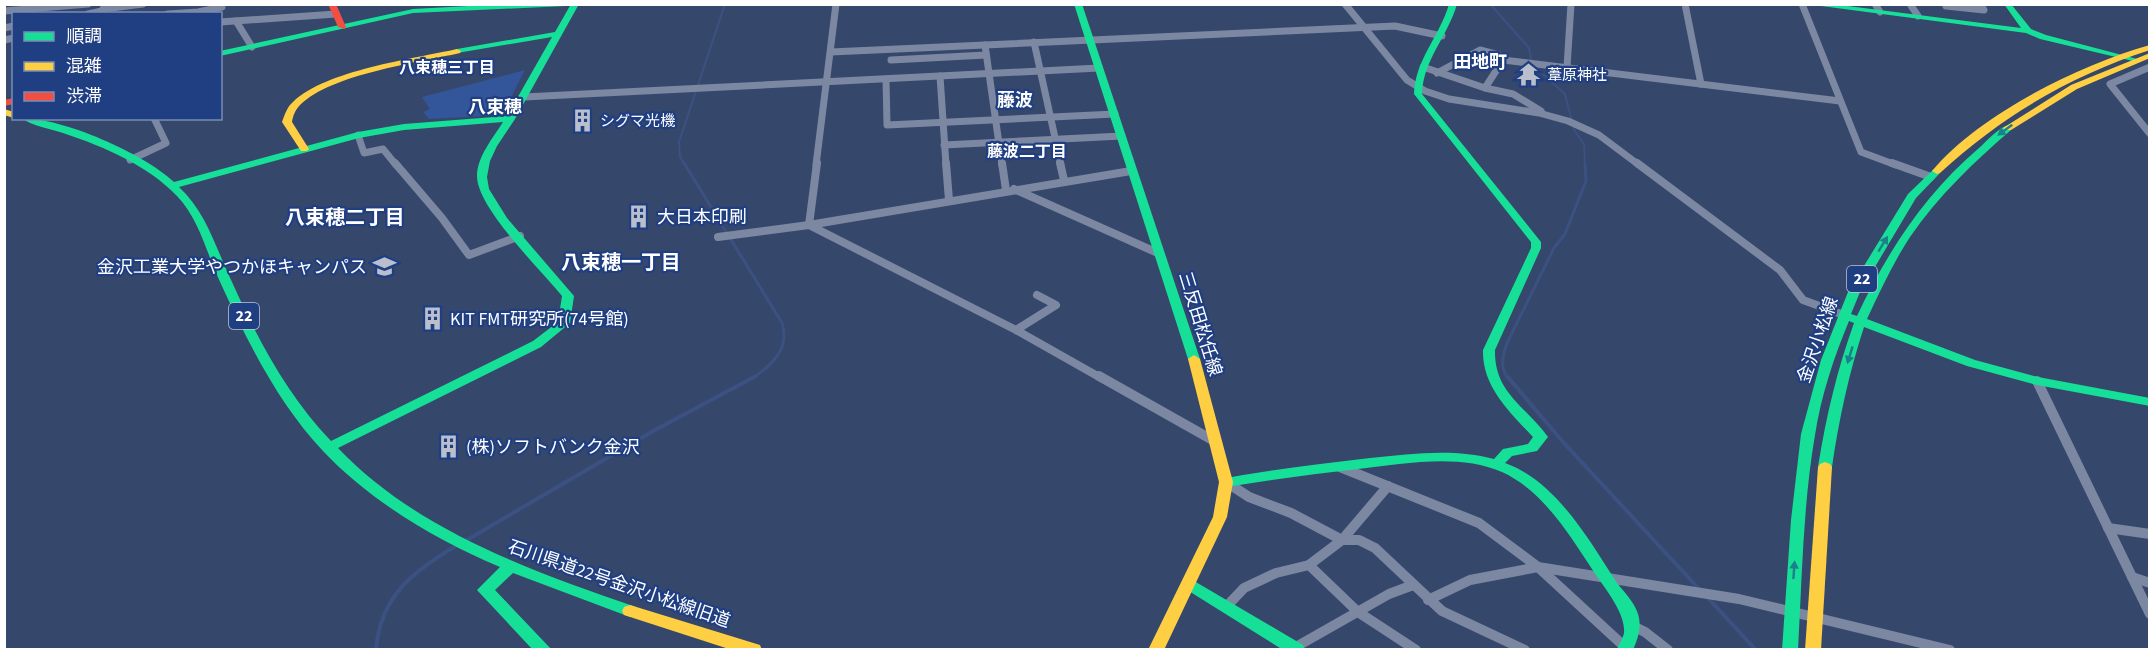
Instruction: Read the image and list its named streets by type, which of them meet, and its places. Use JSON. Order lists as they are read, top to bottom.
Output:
{
  "streets": {
    "main road": [
      "22",
      "三反田松任線",
      "金沢小松線",
      "石川県道22号金沢小松線旧道"
    ]
  },
  "districts": [
    "田地町",
    "八束穂三丁目",
    "藤波",
    "八束穂",
    "藤波二丁目",
    "八束穂二丁目",
    "八束穂一丁目"
  ],
  "places": {
    "temple": ["葦原神社"],
    "building": [
      "シグマ光機",
      "大日本印刷",
      "KIT FMT研究所(74号館)",
      "(株)ソフトバンク金沢"
    ],
    "school or university": ["金沢工業大学やつかほキャンパス"]
  },
  "legend": ["順調", "混雑", "渋滞"]
}
